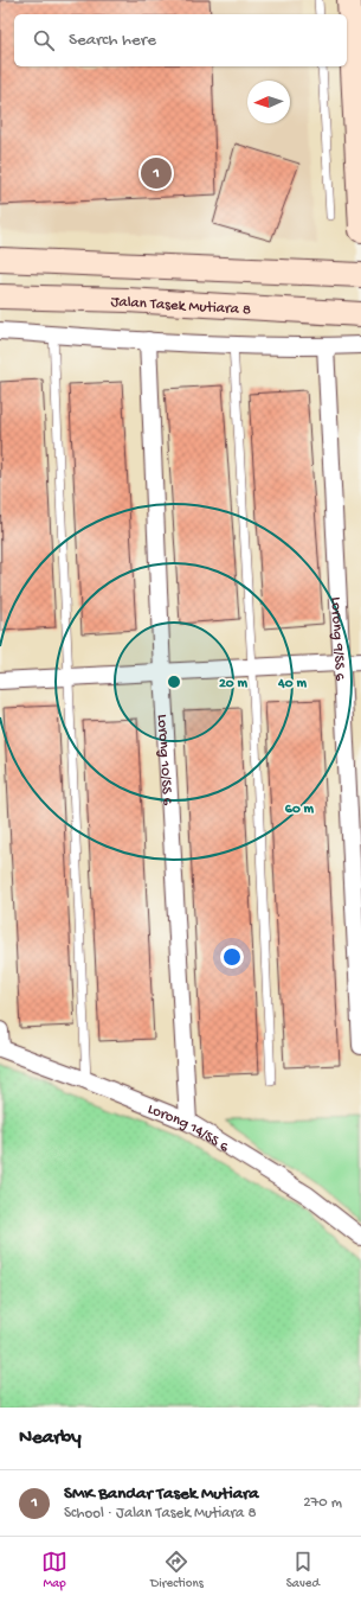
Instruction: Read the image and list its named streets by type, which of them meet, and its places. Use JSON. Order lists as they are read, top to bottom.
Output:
{
  "streets": {
    "street": [
      "Jalan Tasek Mutiara 8",
      "Lorong 9/SS 6",
      "Lorong 10/SS 6",
      "Lorong 14/SS 6"
    ]
  },
  "crossings": [
    ["Lorong 10/SS 6", "Lorong 14/SS 6"]
  ],
  "north": "left",
  "page": {
    "search": "Search here",
    "pins": "1",
    "heading": "Nearby",
    "list": [
      {
        "mark": "1",
        "name": "SMK Bandar Tasek Mutiara",
        "note": "School · Jalan Tasek Mutiara 8",
        "value": "270 m"
      }
    ],
    "nav": ["Map", "Directions", "Saved"]
  },
  "rings": ["20 m", "40 m", "60 m"]
}
